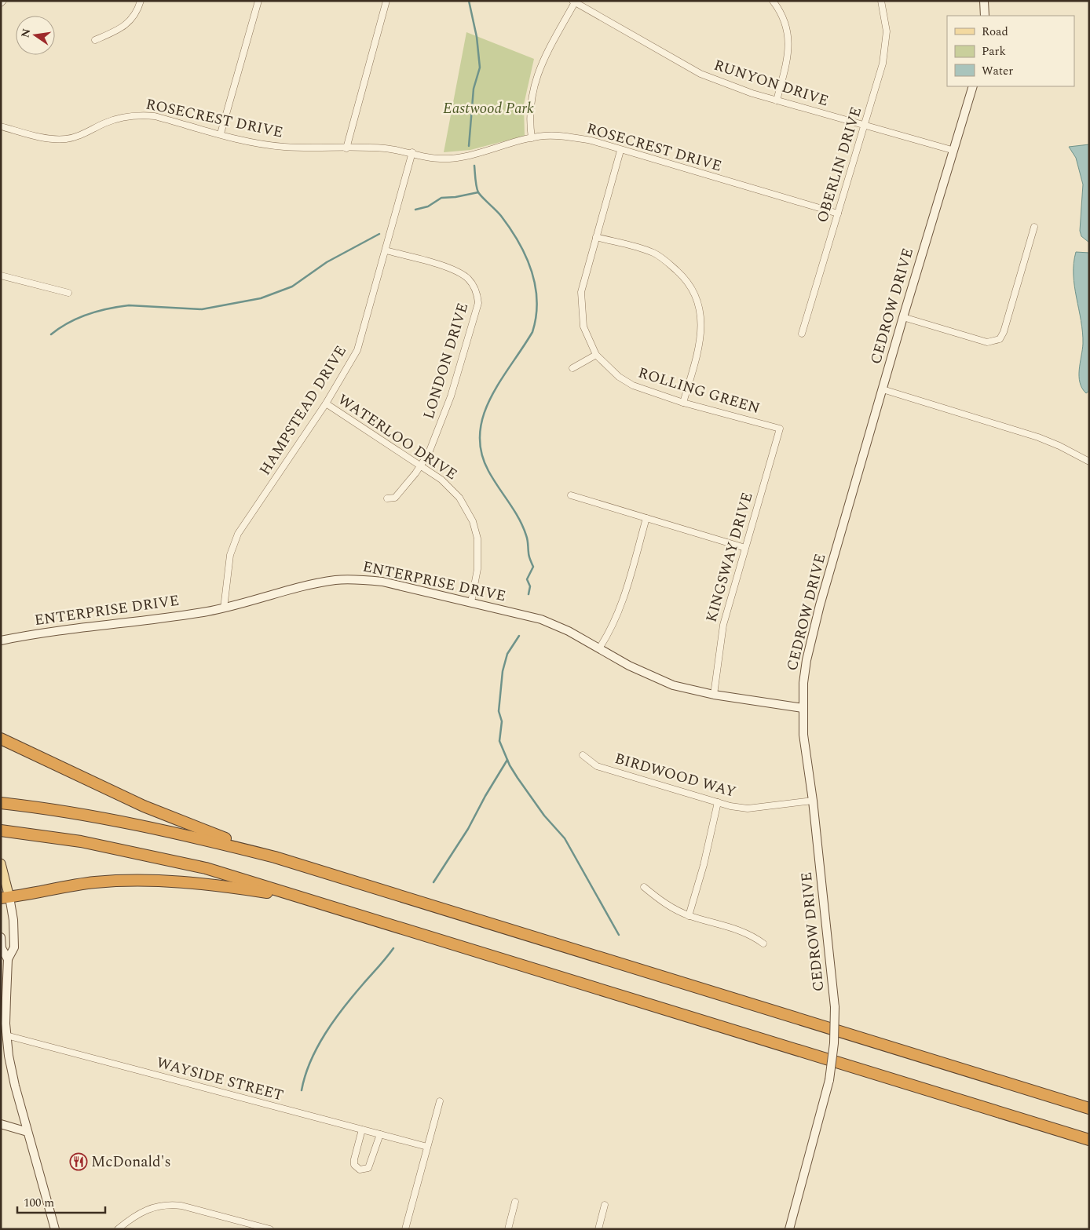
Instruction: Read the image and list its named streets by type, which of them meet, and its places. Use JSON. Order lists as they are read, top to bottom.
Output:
{
  "streets": {
    "street": [
      "RUNYON DRIVE",
      "ROSECREST DRIVE",
      "OBERLIN DRIVE",
      "CEDROW DRIVE",
      "LONDON DRIVE",
      "ROLLING GREEN",
      "HAMPSTEAD DRIVE",
      "WATERLOO DRIVE",
      "KINGSWAY DRIVE",
      "ENTERPRISE DRIVE",
      "BIRDWOOD WAY",
      "WAYSIDE STREET"
    ]
  },
  "crossings": [
    ["RUNYON DRIVE", "OBERLIN DRIVE"],
    ["RUNYON DRIVE", "CEDROW DRIVE"],
    ["ROSECREST DRIVE", "OBERLIN DRIVE"],
    ["ROSECREST DRIVE", "ROLLING GREEN"],
    ["ROSECREST DRIVE", "HAMPSTEAD DRIVE"],
    ["CEDROW DRIVE", "ENTERPRISE DRIVE"],
    ["CEDROW DRIVE", "BIRDWOOD WAY"],
    ["LONDON DRIVE", "HAMPSTEAD DRIVE"],
    ["LONDON DRIVE", "WATERLOO DRIVE"],
    ["ROLLING GREEN", "KINGSWAY DRIVE"],
    ["HAMPSTEAD DRIVE", "WATERLOO DRIVE"],
    ["HAMPSTEAD DRIVE", "ENTERPRISE DRIVE"],
    ["WATERLOO DRIVE", "ENTERPRISE DRIVE"],
    ["KINGSWAY DRIVE", "ENTERPRISE DRIVE"]
  ],
  "parks": ["Eastwood Park"],
  "places": {
    "restaurant": ["McDonald's"]
  },
  "legend": ["Road", "Park", "Water"],
  "scale_bar": "100 m",
  "north": "left"
}
